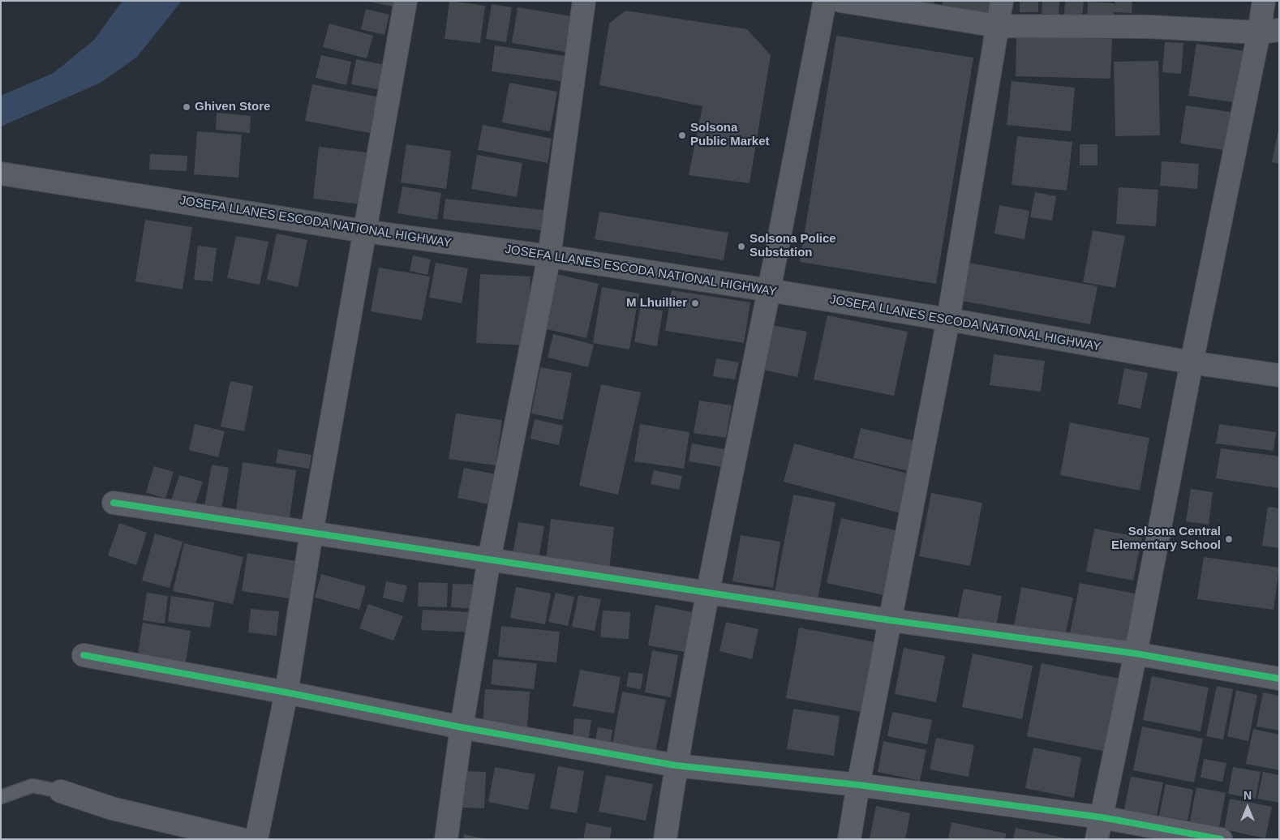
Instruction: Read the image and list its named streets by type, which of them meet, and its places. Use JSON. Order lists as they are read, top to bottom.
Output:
{
  "streets": {
    "main road": ["JOSEFA LLANES ESCODA NATIONAL HIGHWAY"]
  },
  "places": [
    "Ghiven Store",
    "Solsona Public Market",
    "Solsona Police Substation",
    "M Lhuillier",
    "Solsona Central Elementary School"
  ],
  "north": "top"
}
